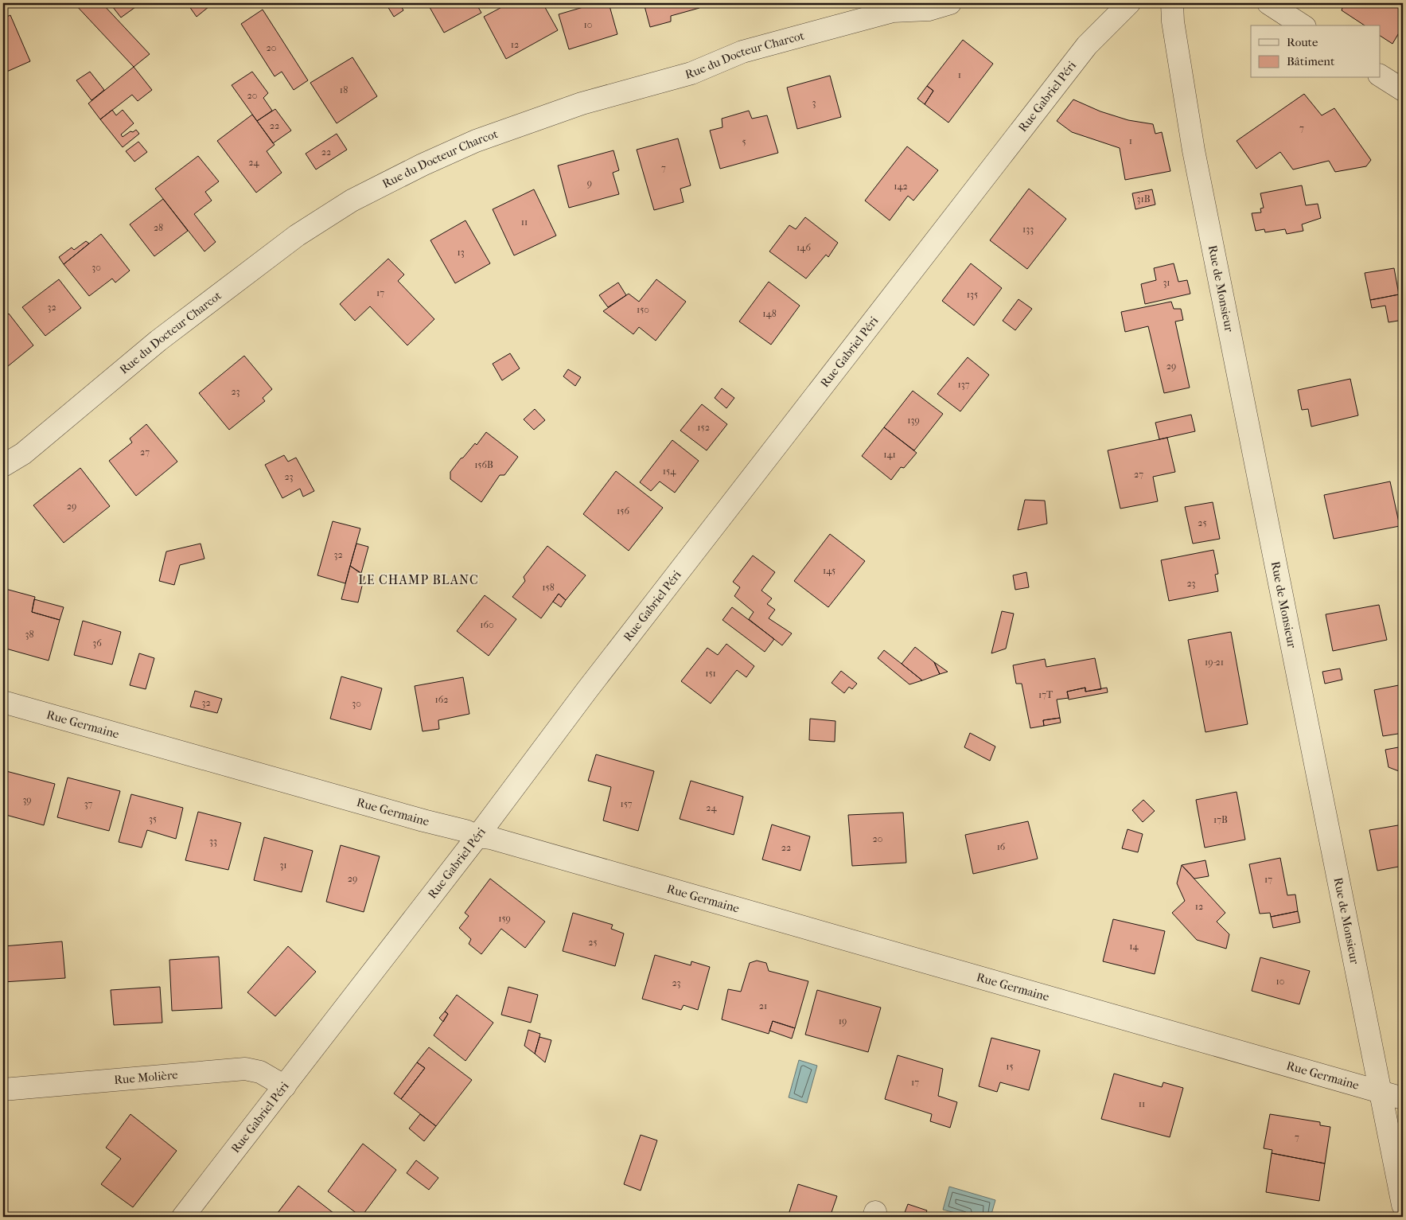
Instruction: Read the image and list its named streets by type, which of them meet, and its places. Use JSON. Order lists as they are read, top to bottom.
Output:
{
  "streets": {
    "street": [
      "Rue du Docteur Charcot",
      "Rue Gabriel Péri",
      "Rue de Monsieur",
      "Rue Germaine",
      "Rue Molière"
    ]
  },
  "crossings": [
    ["Rue Gabriel Péri", "Rue Germaine"],
    ["Rue Gabriel Péri", "Rue Molière"],
    ["Rue de Monsieur", "Rue Germaine"]
  ],
  "districts": ["LE CHAMP BLANC"],
  "house_numbers": [
    "10",
    "12",
    "20",
    "1",
    "18",
    "20",
    "3",
    "22",
    "7",
    "1",
    "5",
    "22",
    "24",
    "7",
    "9",
    "142",
    "31B",
    "11",
    "28",
    "133",
    "146",
    "13",
    "30",
    "31",
    "17",
    "135",
    "32",
    "150",
    "148",
    "29",
    "137",
    "23",
    "139",
    "152",
    "27",
    "141",
    "156B",
    "154",
    "27",
    "23",
    "29",
    "156",
    "25",
    "32",
    "145",
    "23",
    "158",
    "160",
    "38",
    "36",
    "19-21",
    "151",
    "17T",
    "162",
    "32",
    "30",
    "39",
    "37",
    "157",
    "24",
    "35",
    "17B",
    "20",
    "33",
    "16",
    "22",
    "31",
    "29",
    "17",
    "12",
    "159",
    "25",
    "14",
    "10",
    "23",
    "21",
    "19",
    "15",
    "17",
    "11",
    "7"
  ],
  "legend": ["Route", "Bâtiment"]
}
